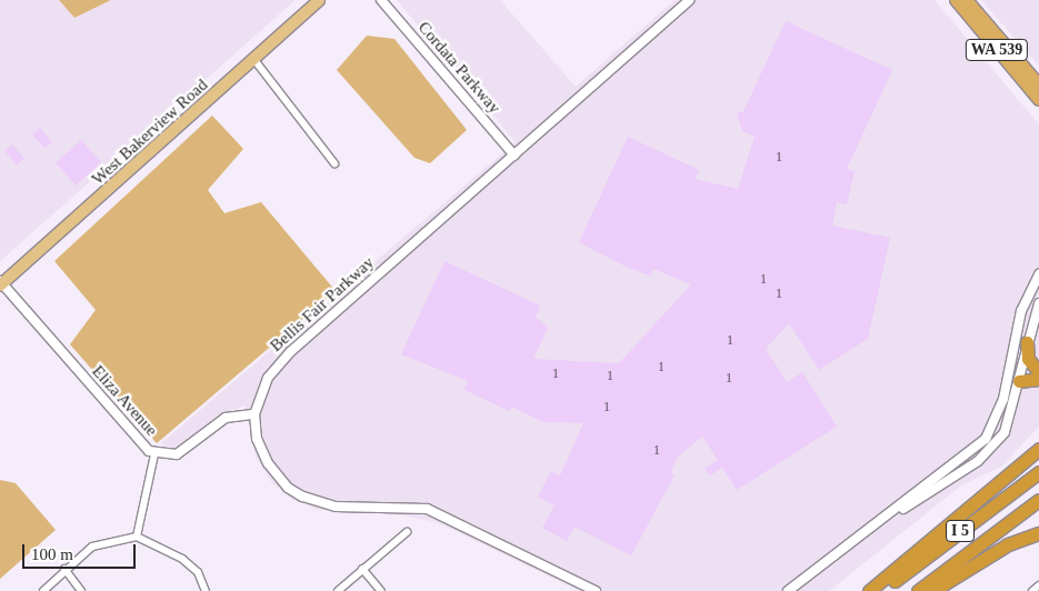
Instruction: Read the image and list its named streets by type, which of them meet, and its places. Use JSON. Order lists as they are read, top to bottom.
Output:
{
  "streets": {
    "highway": ["WA 539", "I 5"],
    "main road": ["West Bakerview Road"],
    "street": ["Cordata Parkway", "Bellis Fair Parkway", "Eliza Avenue"]
  },
  "crossings": [
    ["Cordata Parkway", "Bellis Fair Parkway"],
    ["West Bakerview Road", "Eliza Avenue"],
    ["Bellis Fair Parkway", "Eliza Avenue"]
  ],
  "house_numbers": [
    "1",
    "1",
    "1",
    "1",
    "1",
    "1",
    "1",
    "1",
    "1",
    "1"
  ],
  "scale_bar": "100 m"
}
